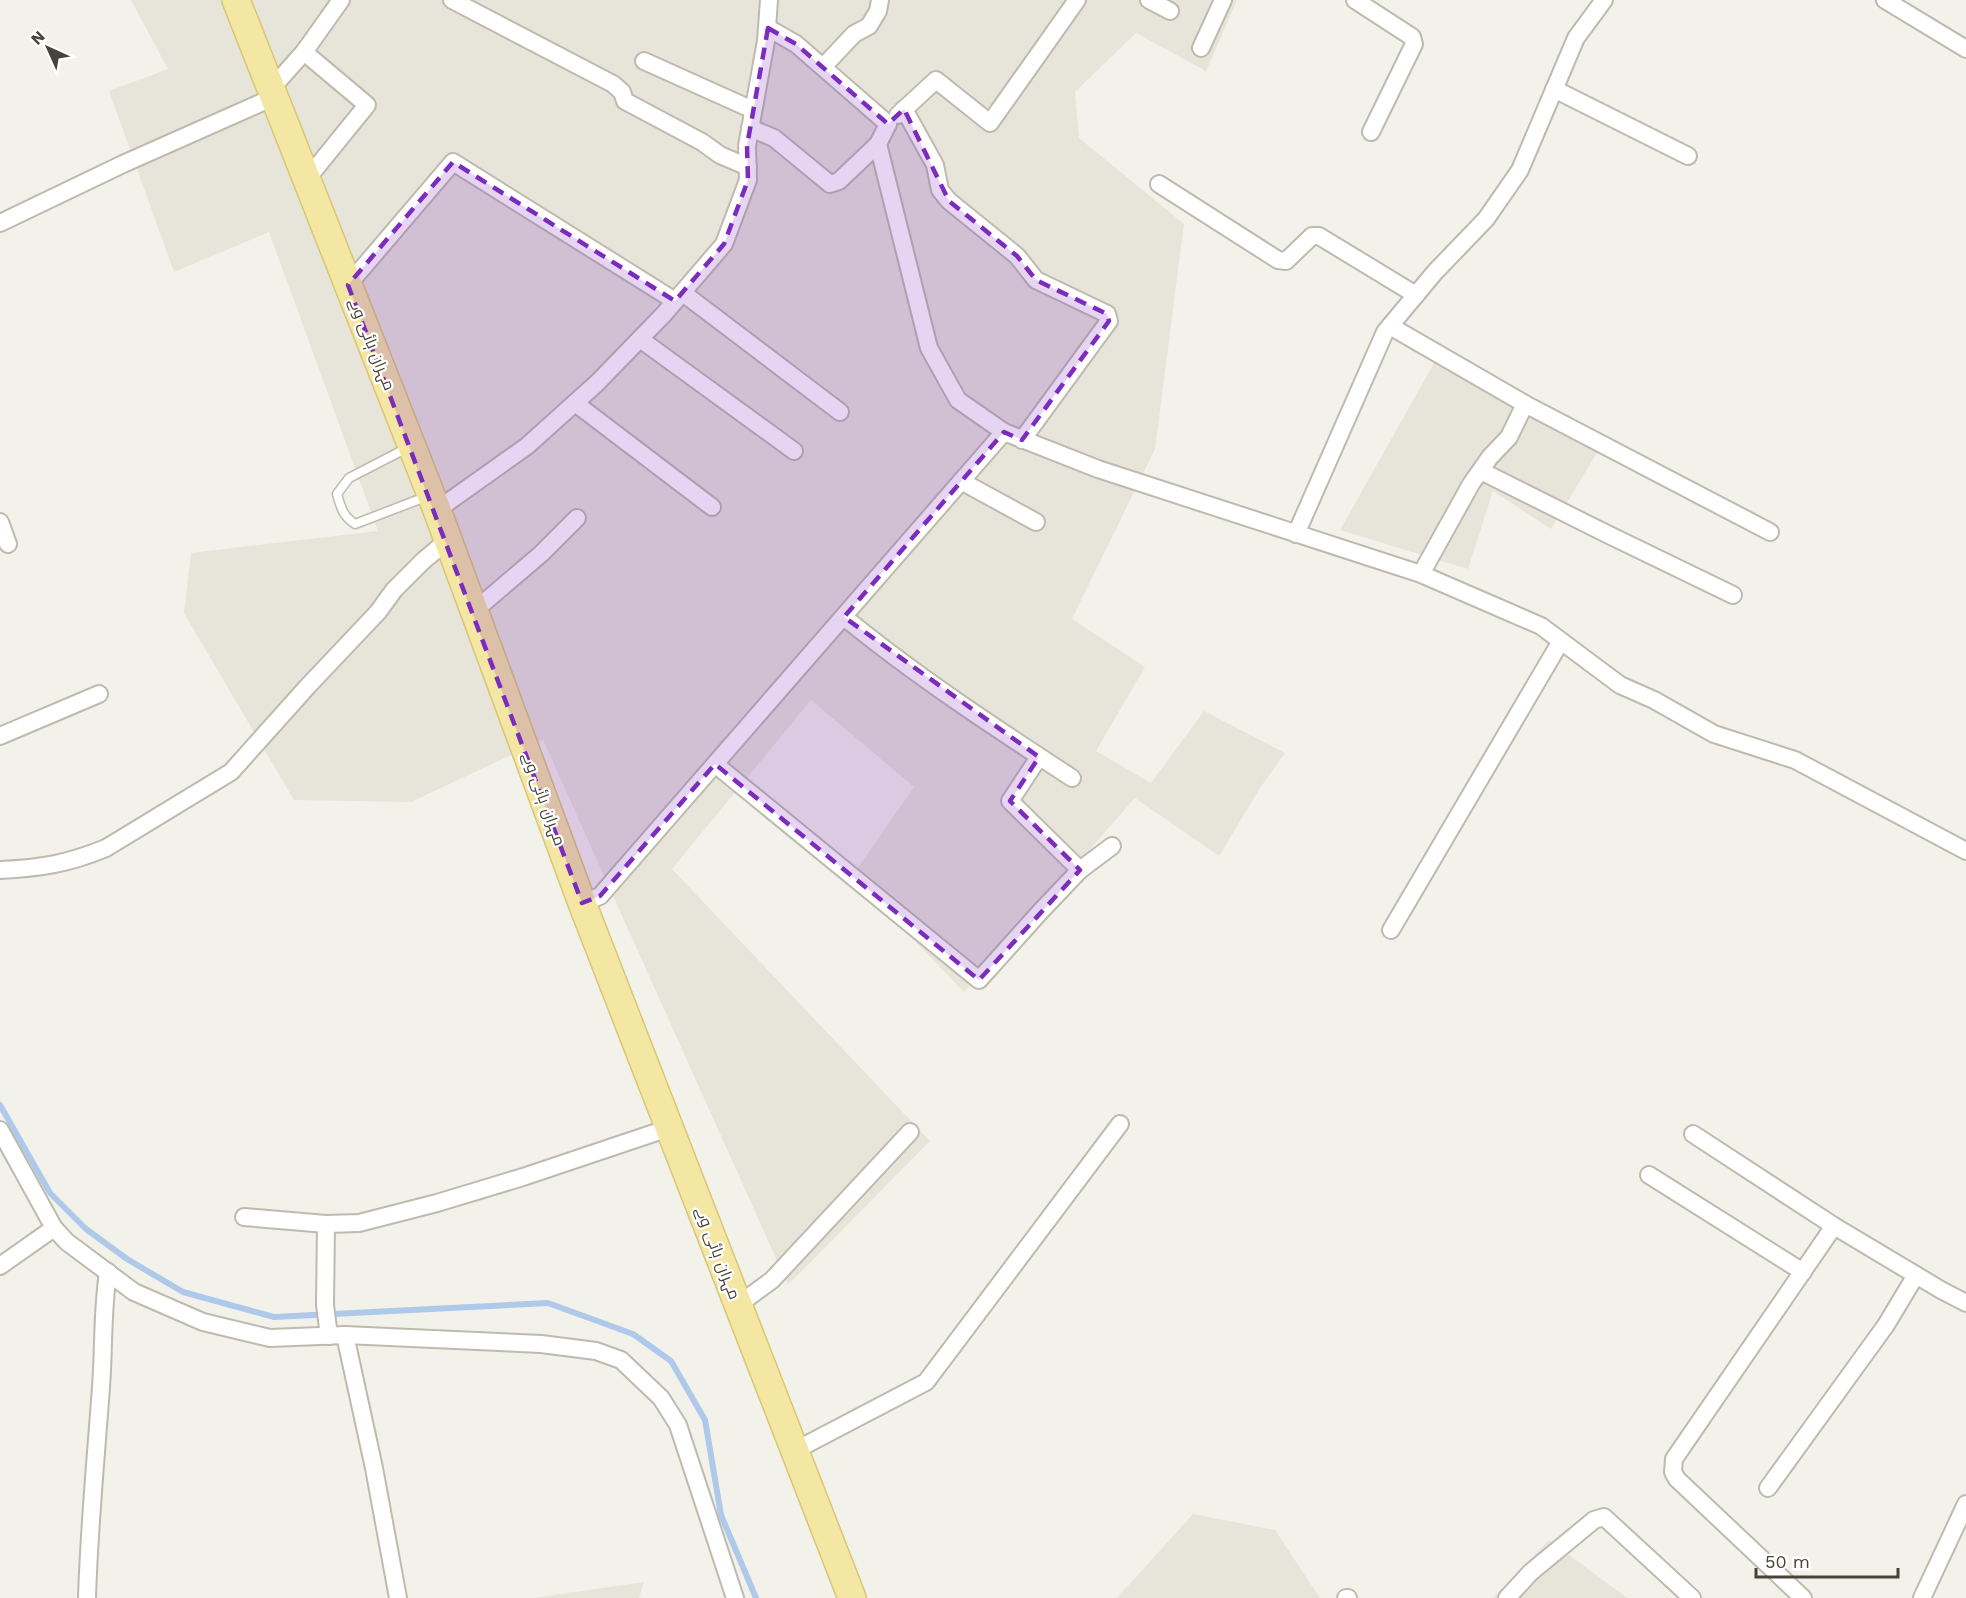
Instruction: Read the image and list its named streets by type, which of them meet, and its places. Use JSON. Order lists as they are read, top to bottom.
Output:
{
  "streets": {
    "main road": ["مہران ہائی وے"]
  },
  "scale_bar": "50 m",
  "north": "top left"
}
